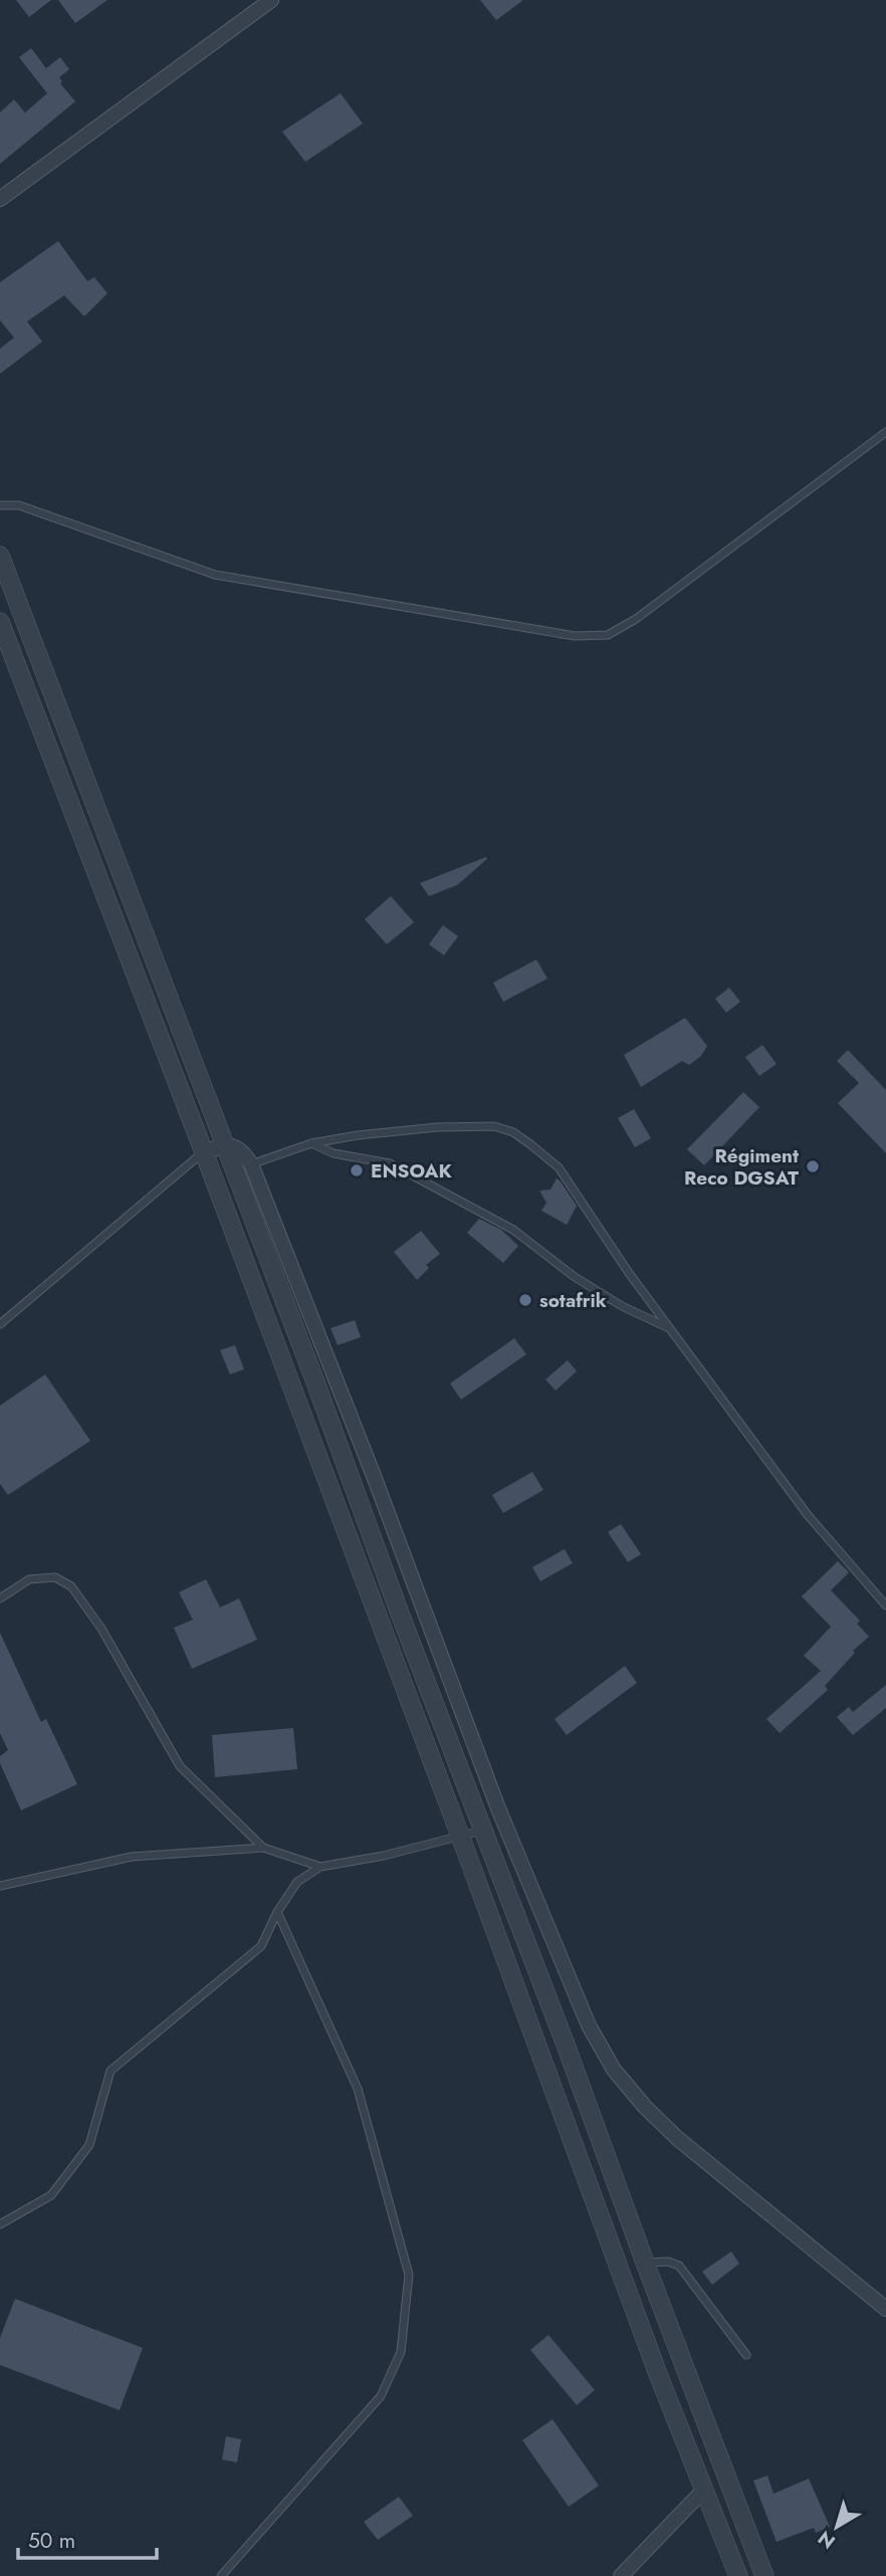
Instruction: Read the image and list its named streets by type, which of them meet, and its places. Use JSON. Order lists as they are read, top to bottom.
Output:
{
  "places": ["Régiment Reco DGSAT", "ENSOAK", "sotafrik"],
  "scale_bar": "50 m",
  "north": "bottom left"
}
